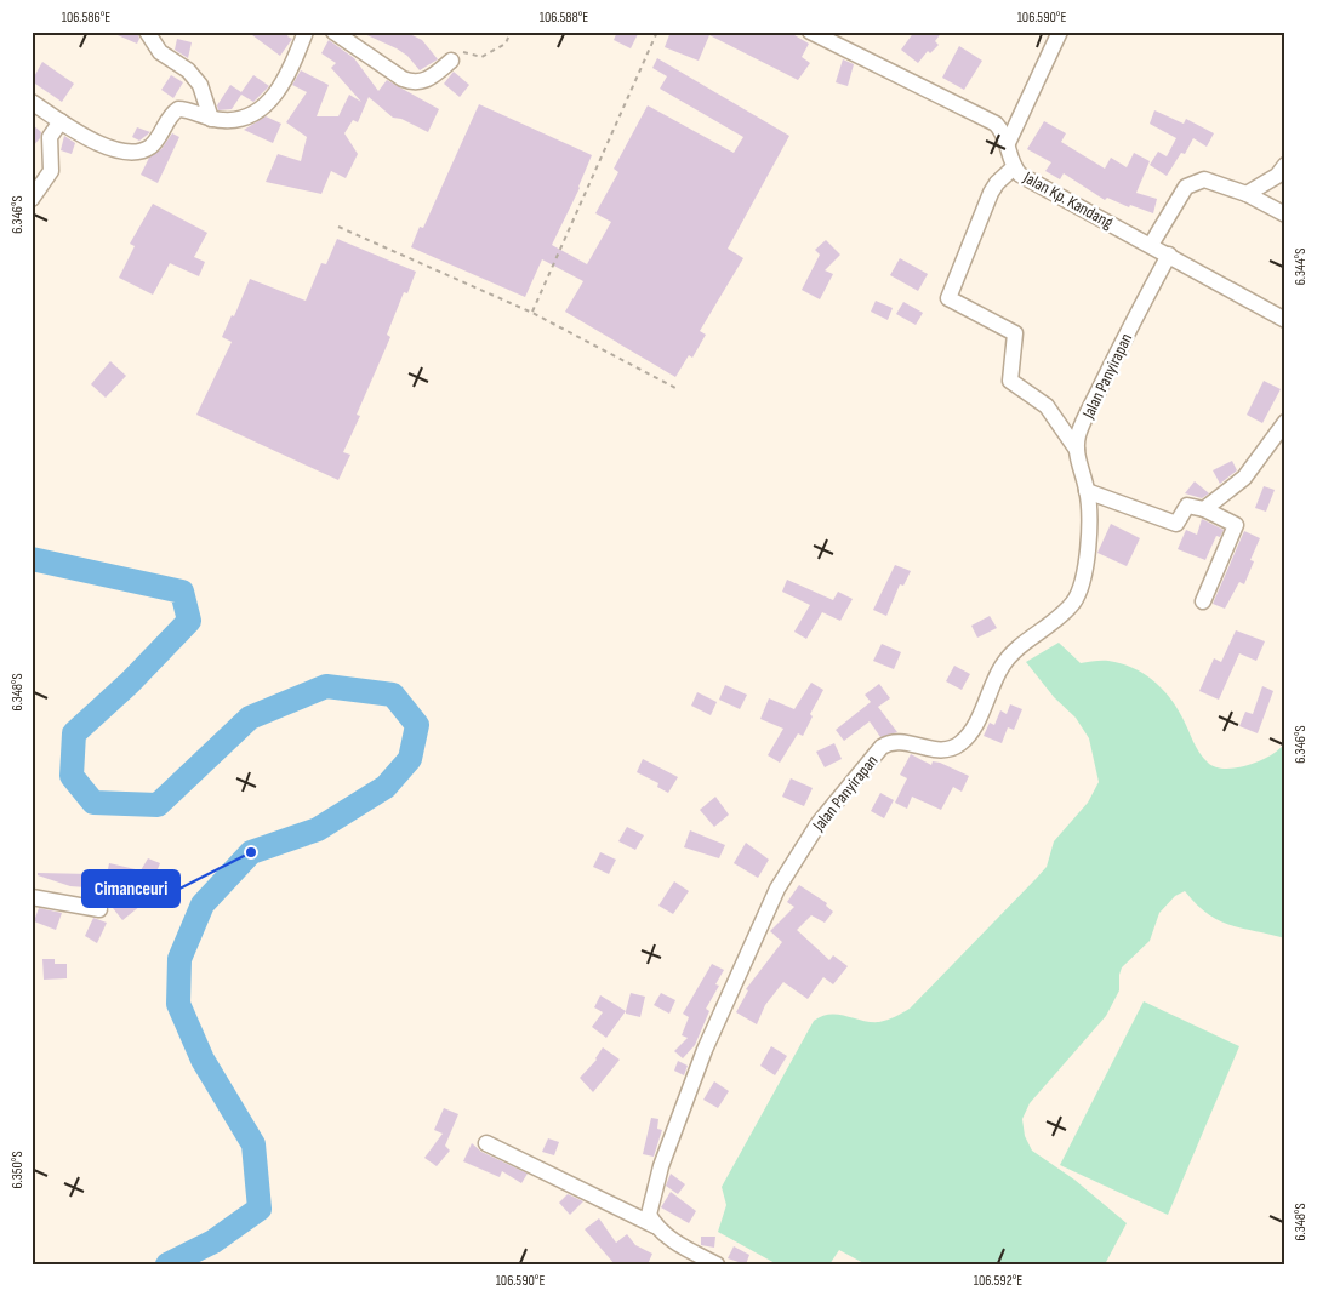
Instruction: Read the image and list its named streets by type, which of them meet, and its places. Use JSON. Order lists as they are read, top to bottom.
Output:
{
  "streets": {
    "street": ["Jalan Kp. Kandang", "Jalan Panyirapan"]
  },
  "crossings": [
    ["Jalan Kp. Kandang", "Jalan Panyirapan"]
  ],
  "places": ["Cimanceuri"],
  "coordinates": [
    "106.586°E",
    "106.588°E",
    "106.590°E",
    "6.346°S",
    "6.344°S",
    "6.348°S",
    "6.350°S",
    "106.592°E"
  ]
}
